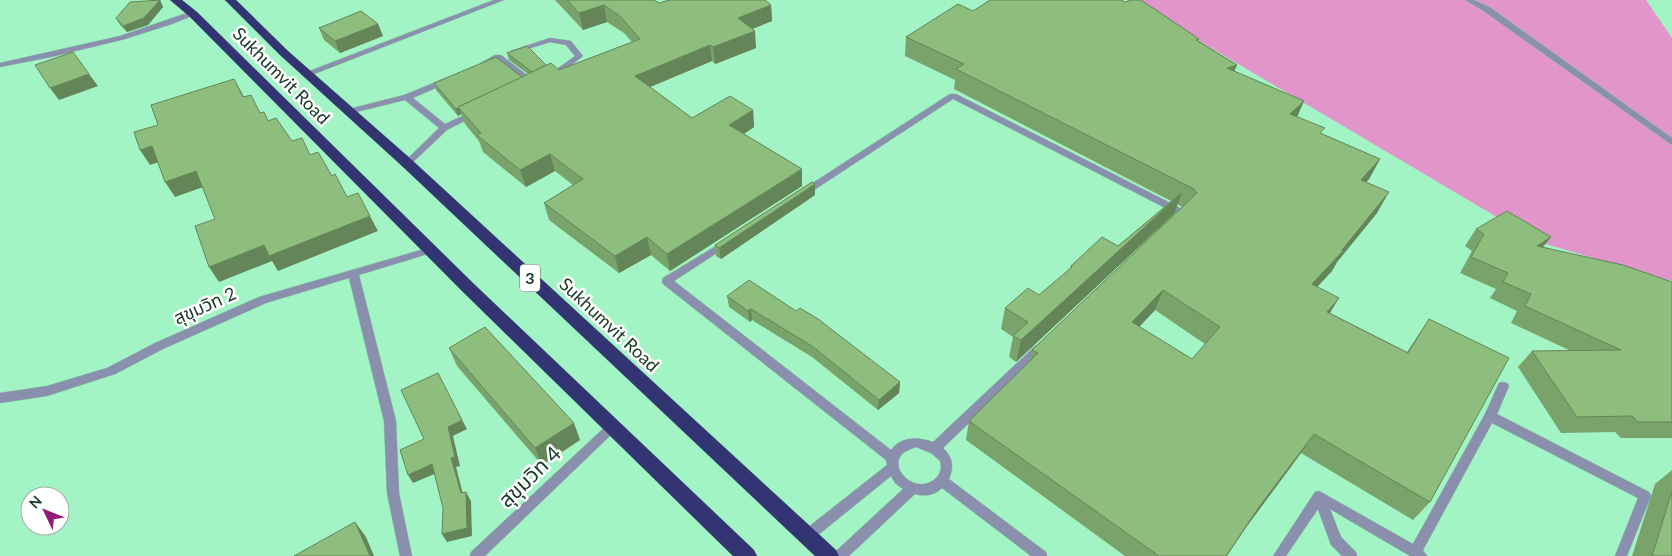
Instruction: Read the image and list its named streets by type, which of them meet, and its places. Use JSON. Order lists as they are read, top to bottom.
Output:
{
  "streets": {
    "highway": ["Sukhumvit Road", "3"],
    "street": ["สุขุมวิท 2", "สุขุมวิท 4"]
  },
  "crossings": [
    ["Sukhumvit Road", "สุขุมวิท 2"],
    ["Sukhumvit Road", "สุขุมวิท 4"]
  ],
  "north": "top left"
}
